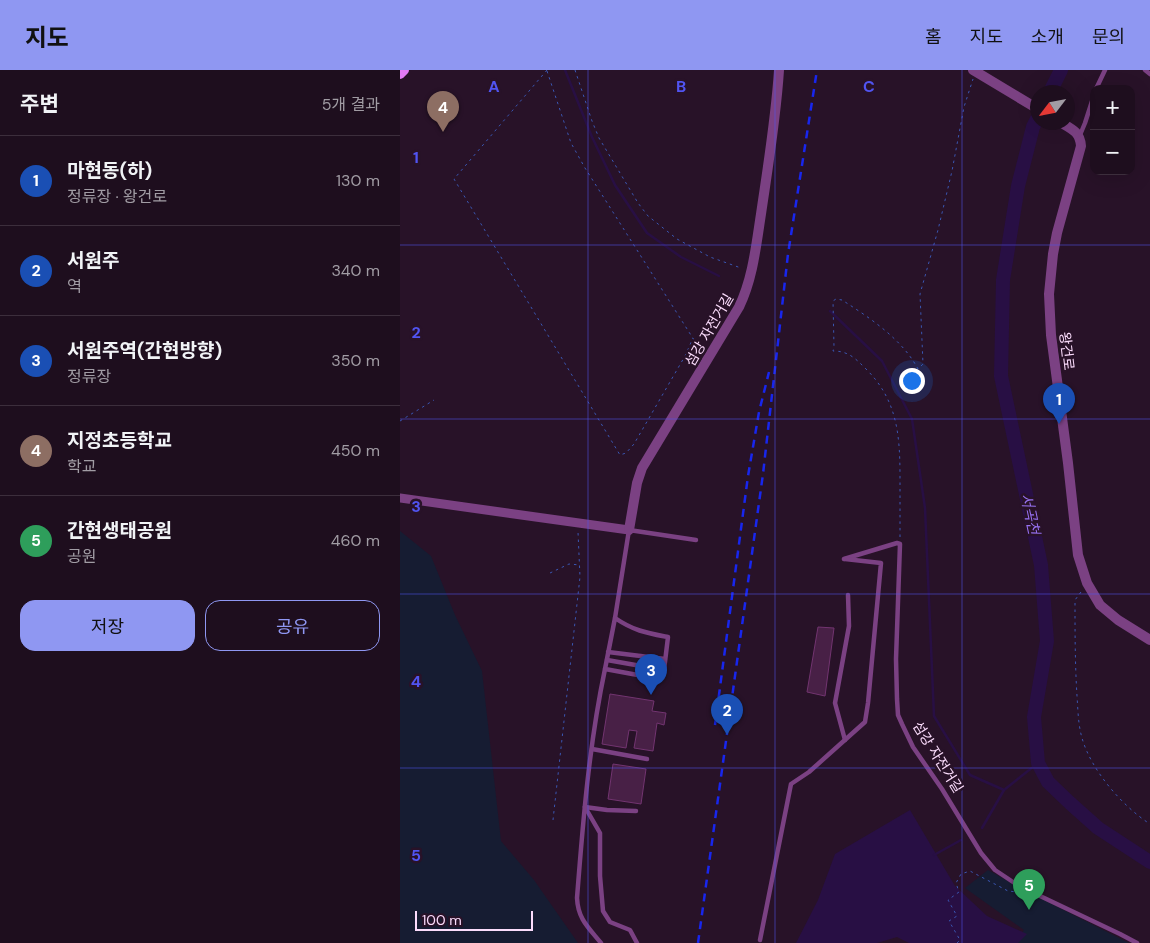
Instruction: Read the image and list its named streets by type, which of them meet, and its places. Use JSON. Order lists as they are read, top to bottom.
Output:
{
  "streets": {
    "street": ["섬강 자전거길", "왕건로"]
  },
  "water": ["서곡천"],
  "scale_bar": "100 m",
  "north": "bottom left",
  "page": {
    "header": "지도",
    "nav": [
      "홈",
      "지도",
      "소개",
      "문의"
    ],
    "heading": ["주변", "5개 결과"],
    "map_buttons": ["+", "−"],
    "pins": [
      "4",
      "1",
      "3",
      "2",
      "5"
    ],
    "list": [
      {
        "mark": "1",
        "name": "마현동(하)",
        "note": "정류장 · 왕건로",
        "value": "130 m"
      },
      {
        "mark": "2",
        "name": "서원주",
        "note": "역",
        "value": "340 m"
      },
      {
        "mark": "3",
        "name": "서원주역(간현방향)",
        "note": "정류장",
        "value": "350 m"
      },
      {
        "mark": "4",
        "name": "지정초등학교",
        "note": "학교",
        "value": "450 m"
      },
      {
        "mark": "5",
        "name": "간현생태공원",
        "note": "공원",
        "value": "460 m"
      }
    ],
    "buttons": ["저장", "공유"],
    "scale": "100 m"
  },
  "grid": {
    "columns": ["A", "B", "C"],
    "rows": [
      "1",
      "2",
      "3",
      "4",
      "5"
    ]
  }
}
